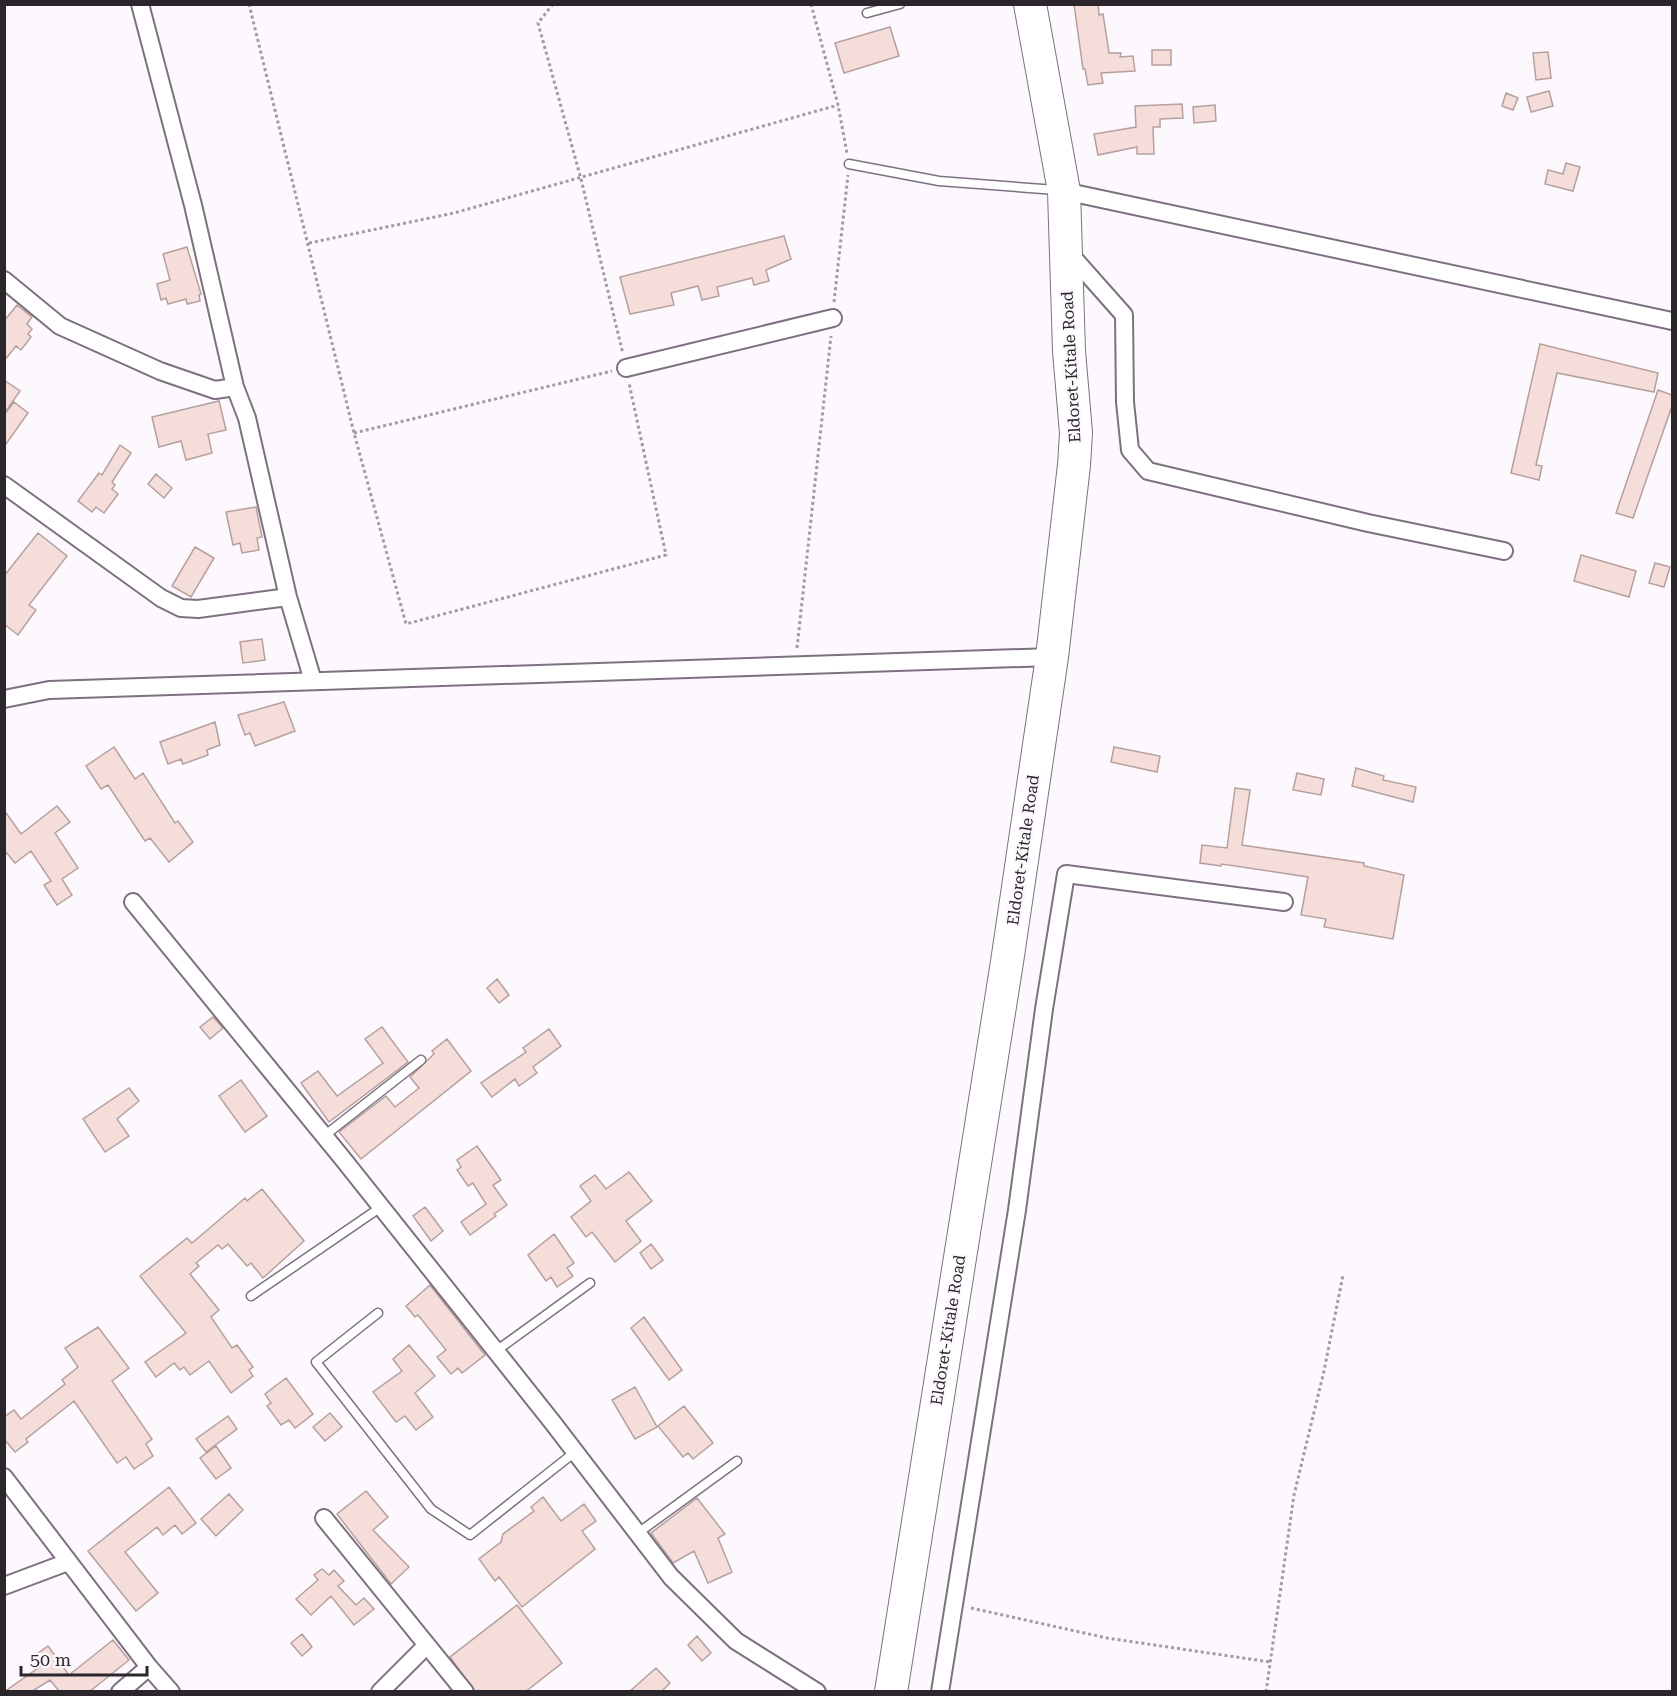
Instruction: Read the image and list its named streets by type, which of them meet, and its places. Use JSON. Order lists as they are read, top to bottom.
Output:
{
  "streets": {
    "highway": ["Eldoret-Kitale Road"]
  },
  "scale_bar": "50 m"
}
